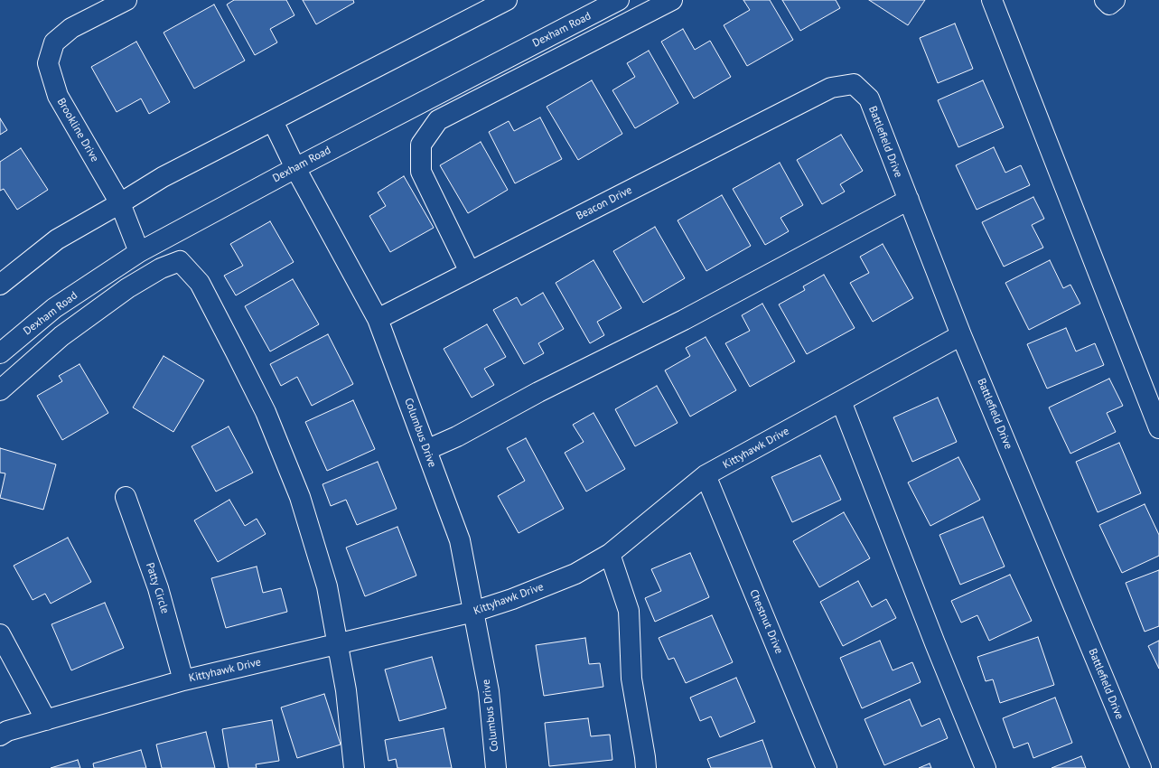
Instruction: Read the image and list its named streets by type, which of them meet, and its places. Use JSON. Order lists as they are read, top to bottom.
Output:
{
  "streets": {
    "street": [
      "Dexham Road",
      "Brookline Drive",
      "Battlefield Drive",
      "Beacon Drive",
      "Columbus Drive",
      "Kittyhawk Drive",
      "Patty Circle",
      "Chestnut Drive"
    ]
  },
  "crossings": [
    ["Dexham Road", "Brookline Drive"],
    ["Dexham Road", "Columbus Drive"],
    ["Battlefield Drive", "Beacon Drive"],
    ["Battlefield Drive", "Kittyhawk Drive"],
    ["Beacon Drive", "Columbus Drive"],
    ["Columbus Drive", "Kittyhawk Drive"],
    ["Kittyhawk Drive", "Patty Circle"],
    ["Kittyhawk Drive", "Chestnut Drive"]
  ]
}
